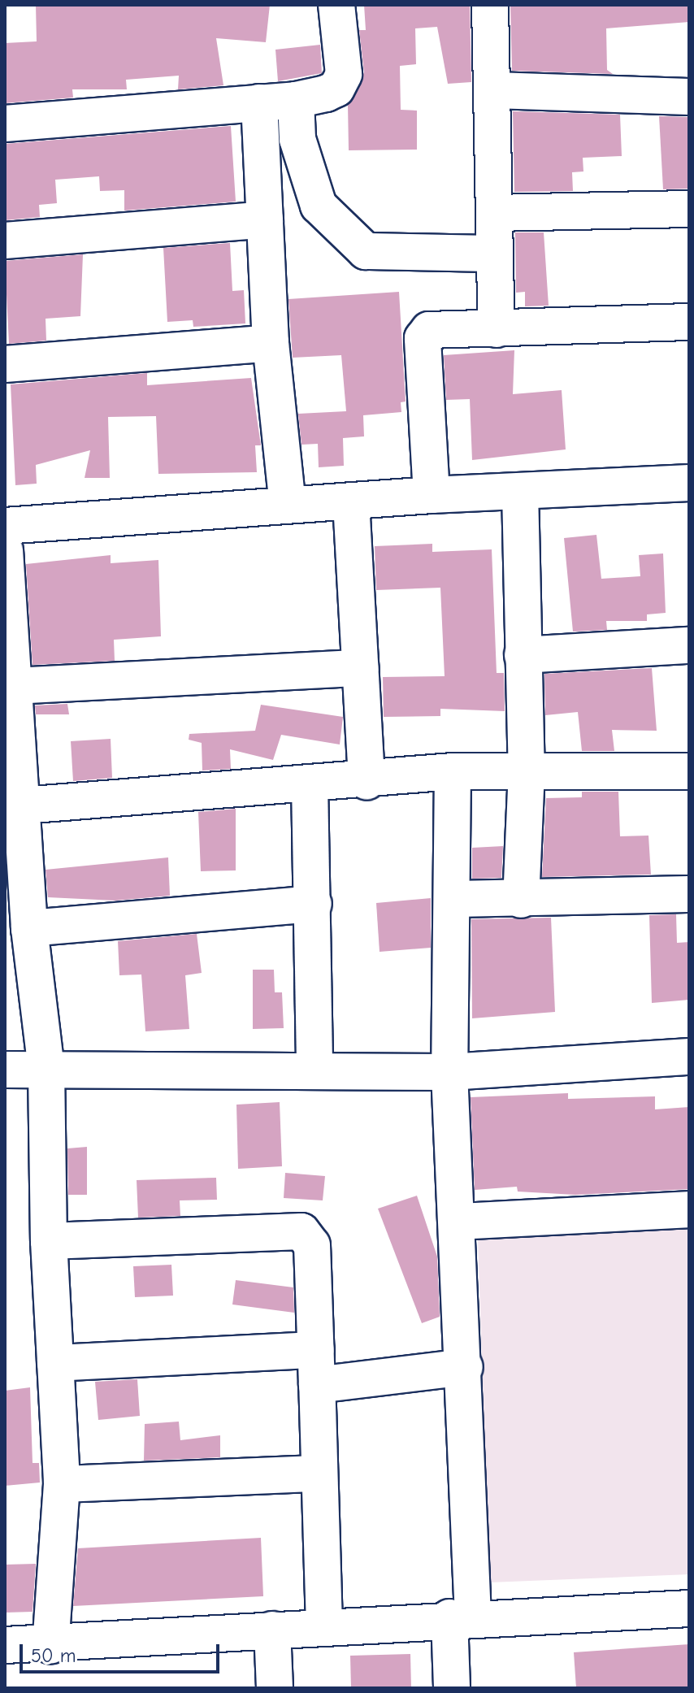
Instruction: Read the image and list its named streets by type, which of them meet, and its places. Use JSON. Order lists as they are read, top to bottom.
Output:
{
  "scale_bar": "50 m"
}
